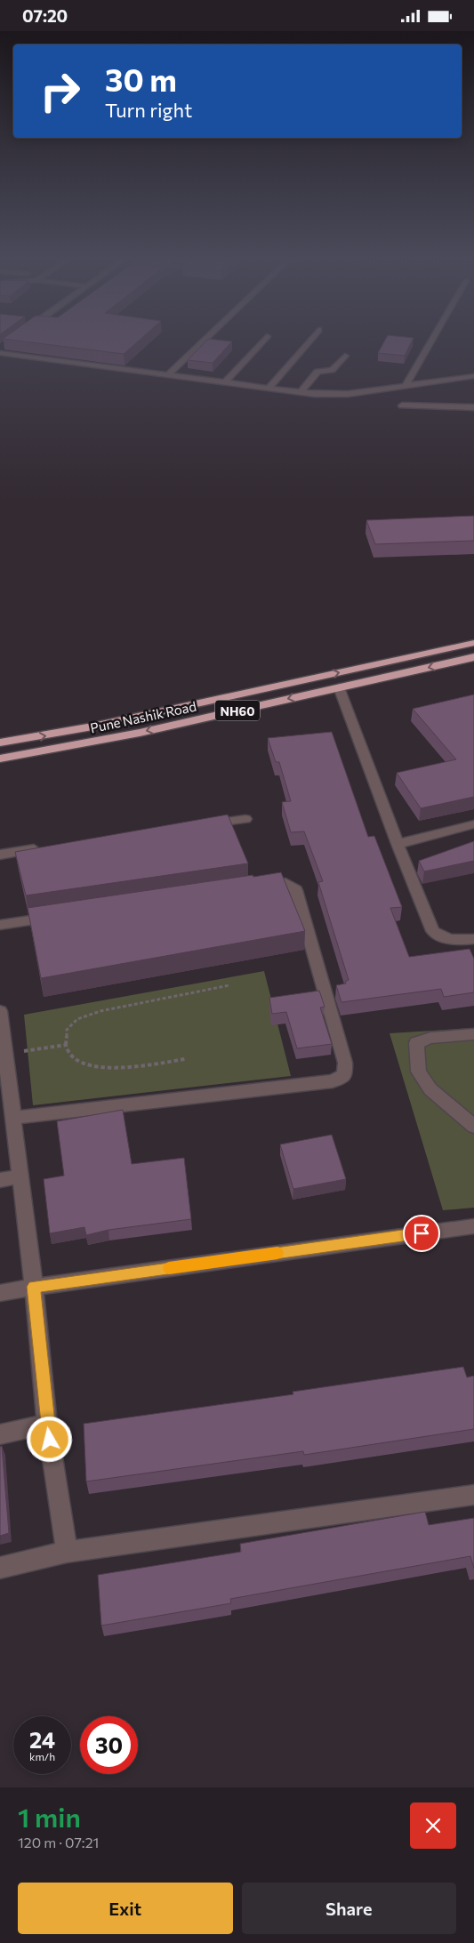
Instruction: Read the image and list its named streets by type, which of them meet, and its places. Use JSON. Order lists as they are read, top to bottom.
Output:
{
  "streets": {
    "highway": ["NH60", "Pune Nashik Road"]
  },
  "page": {
    "status": "07:20",
    "turn": ["30 m", "Turn right"],
    "speed": "24 km/h",
    "limit": "30",
    "heading": ["1 min", "120 m · 07:21"],
    "buttons": ["Exit", "Share"]
  }
}
